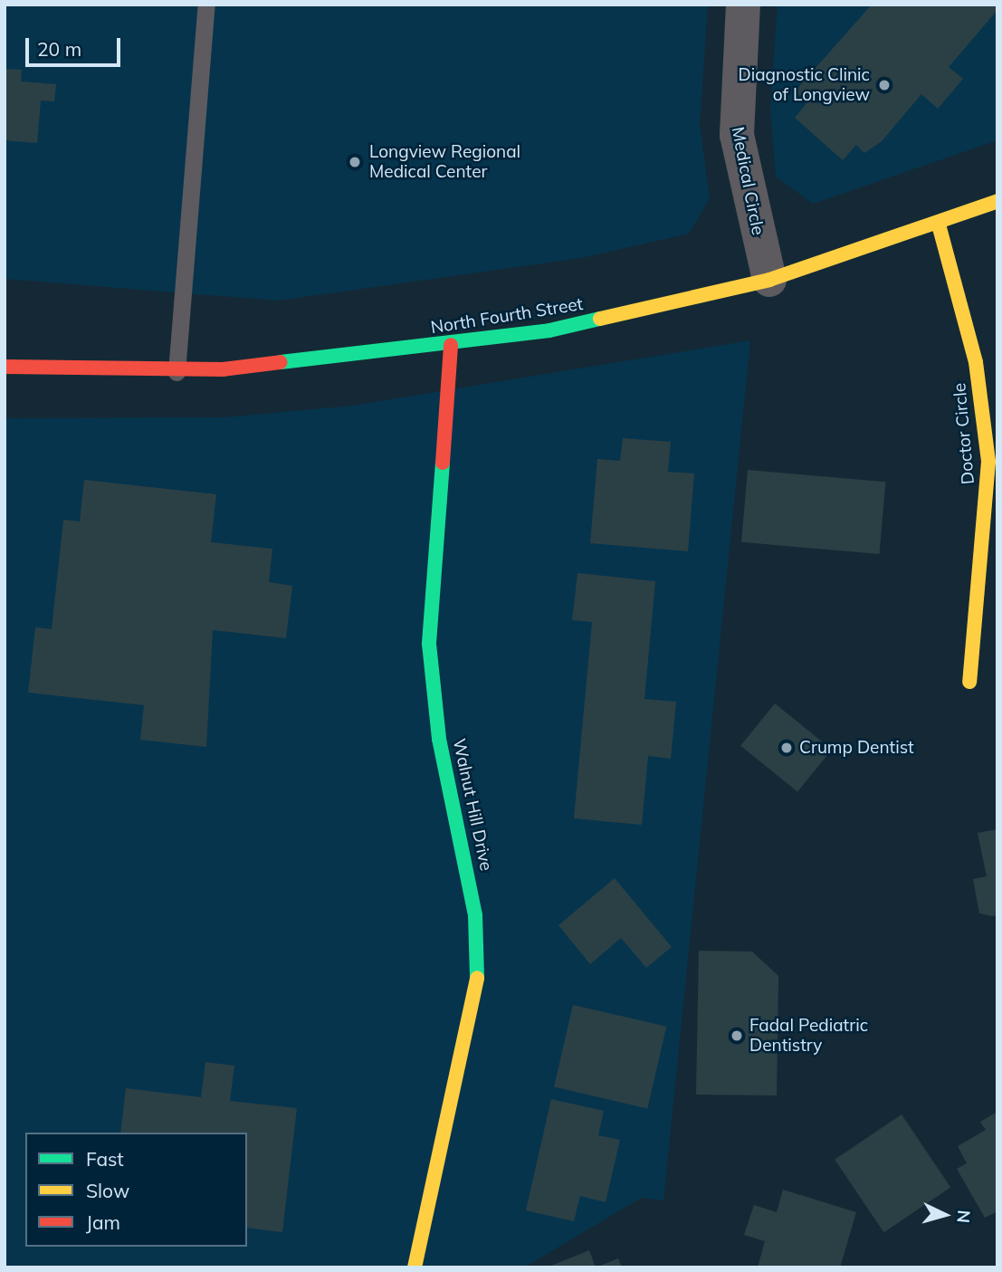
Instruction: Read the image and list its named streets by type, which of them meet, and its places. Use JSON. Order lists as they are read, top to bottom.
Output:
{
  "streets": {
    "street": [
      "Medical Circle",
      "North Fourth Street",
      "Doctor Circle",
      "Walnut Hill Drive"
    ]
  },
  "crossings": [
    ["Medical Circle", "North Fourth Street"],
    ["North Fourth Street", "Doctor Circle"],
    ["North Fourth Street", "Walnut Hill Drive"]
  ],
  "places": [
    "Diagnostic Clinic of Longview",
    "Longview Regional Medical Center",
    "Crump Dentist",
    "Fadal Pediatric Dentistry"
  ],
  "legend": ["Fast", "Slow", "Jam"],
  "scale_bar": "20 m",
  "north": "right"
}
